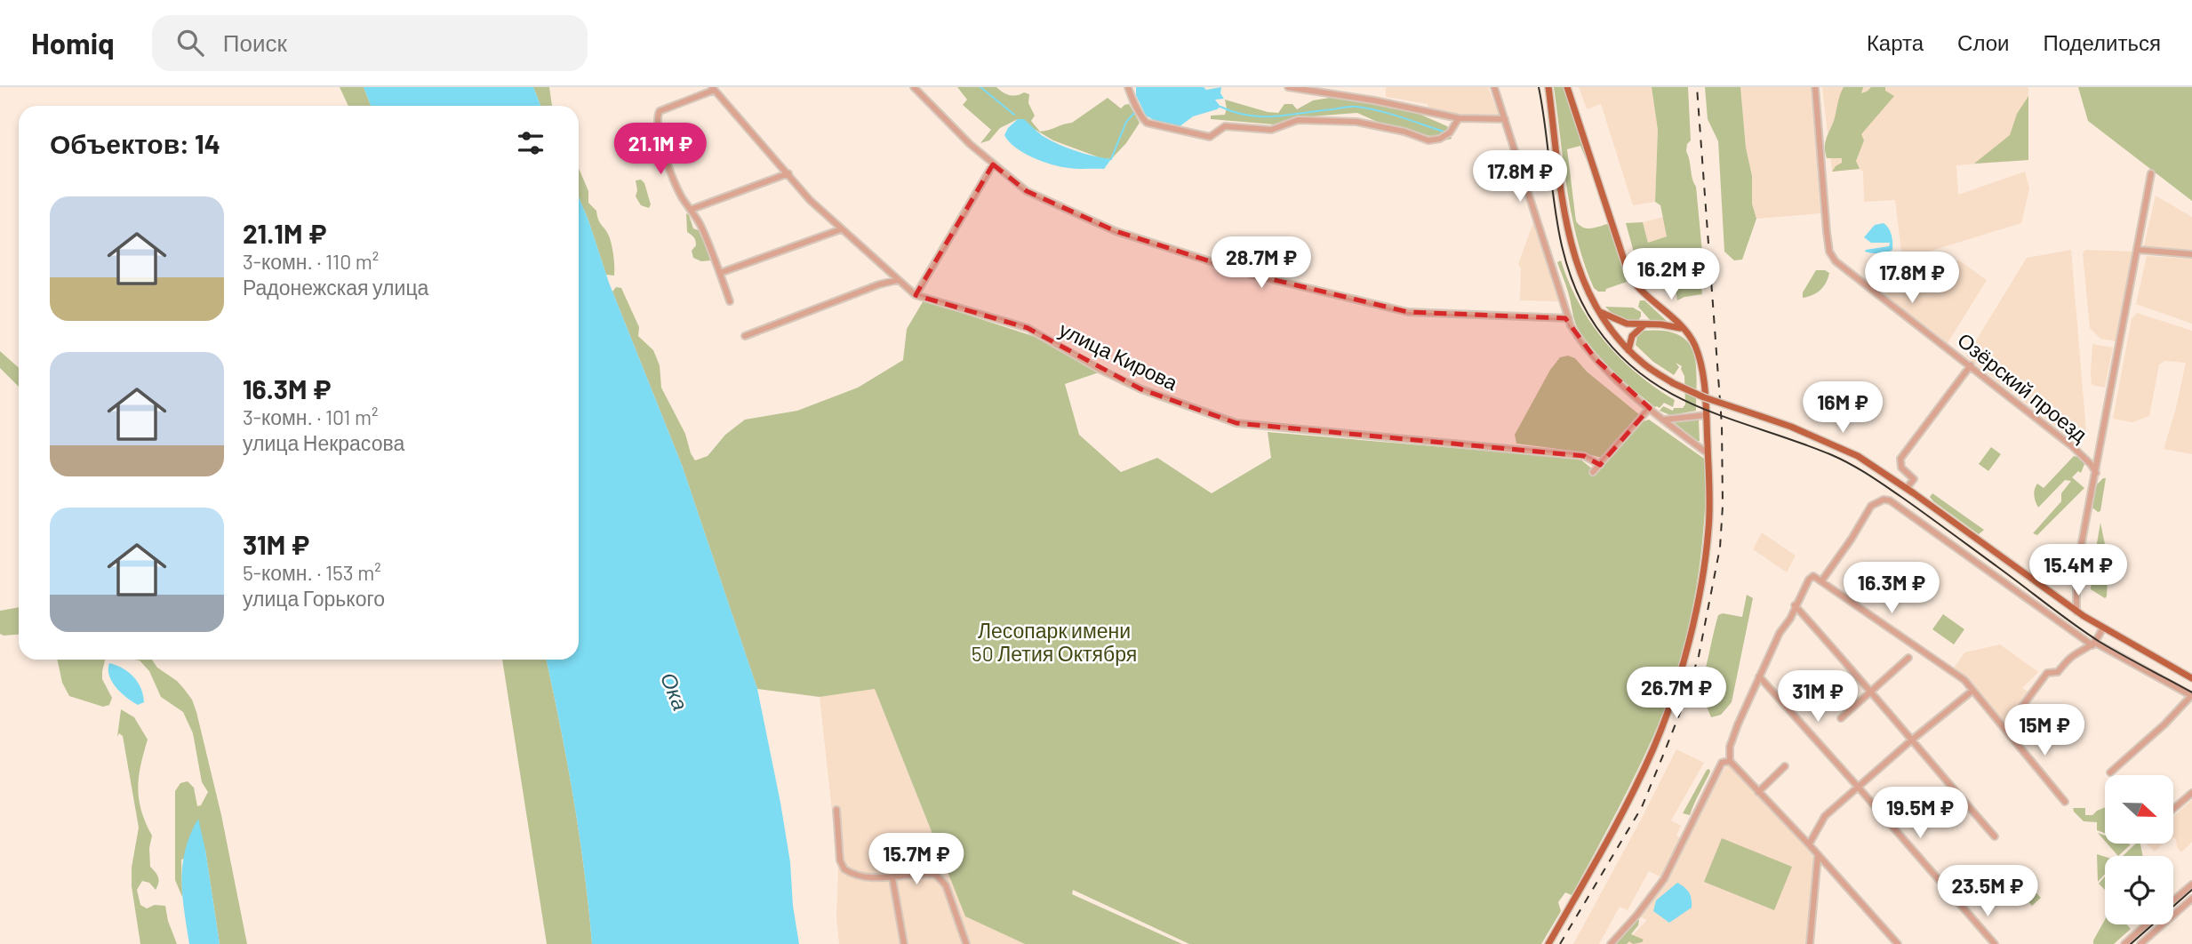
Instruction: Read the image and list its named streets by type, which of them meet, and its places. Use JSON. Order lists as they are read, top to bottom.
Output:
{
  "streets": {
    "street": ["улица Кирова", "Озёрский проезд"]
  },
  "water": ["Ока"],
  "parks": ["Лесопарк имени 50 Летия Октября"],
  "north": "right",
  "page": {
    "header": "Homiq",
    "search": "Поиск",
    "nav": ["Карта", "Слои", "Поделиться"],
    "heading": "Объектов: 14",
    "price": [
      "21.1M ₽",
      "17.8M ₽",
      "28.7M ₽",
      "16.2M ₽",
      "17.8M ₽",
      "16M ₽",
      "15.4M ₽",
      "16.3M ₽",
      "26.7M ₽",
      "31M ₽",
      "15M ₽",
      "19.5M ₽",
      "15.7M ₽",
      "23.5M ₽"
    ],
    "list": [
      {
        "name": "21.1M ₽",
        "note": "3-комн. · 110 m² · Радонежская улица"
      },
      {
        "name": "16.3M ₽",
        "note": "3-комн. · 101 m² · улица Некрасова"
      },
      {
        "name": "31M ₽",
        "note": "5-комн. · 153 m² · улица Горького"
      }
    ]
  }
}
